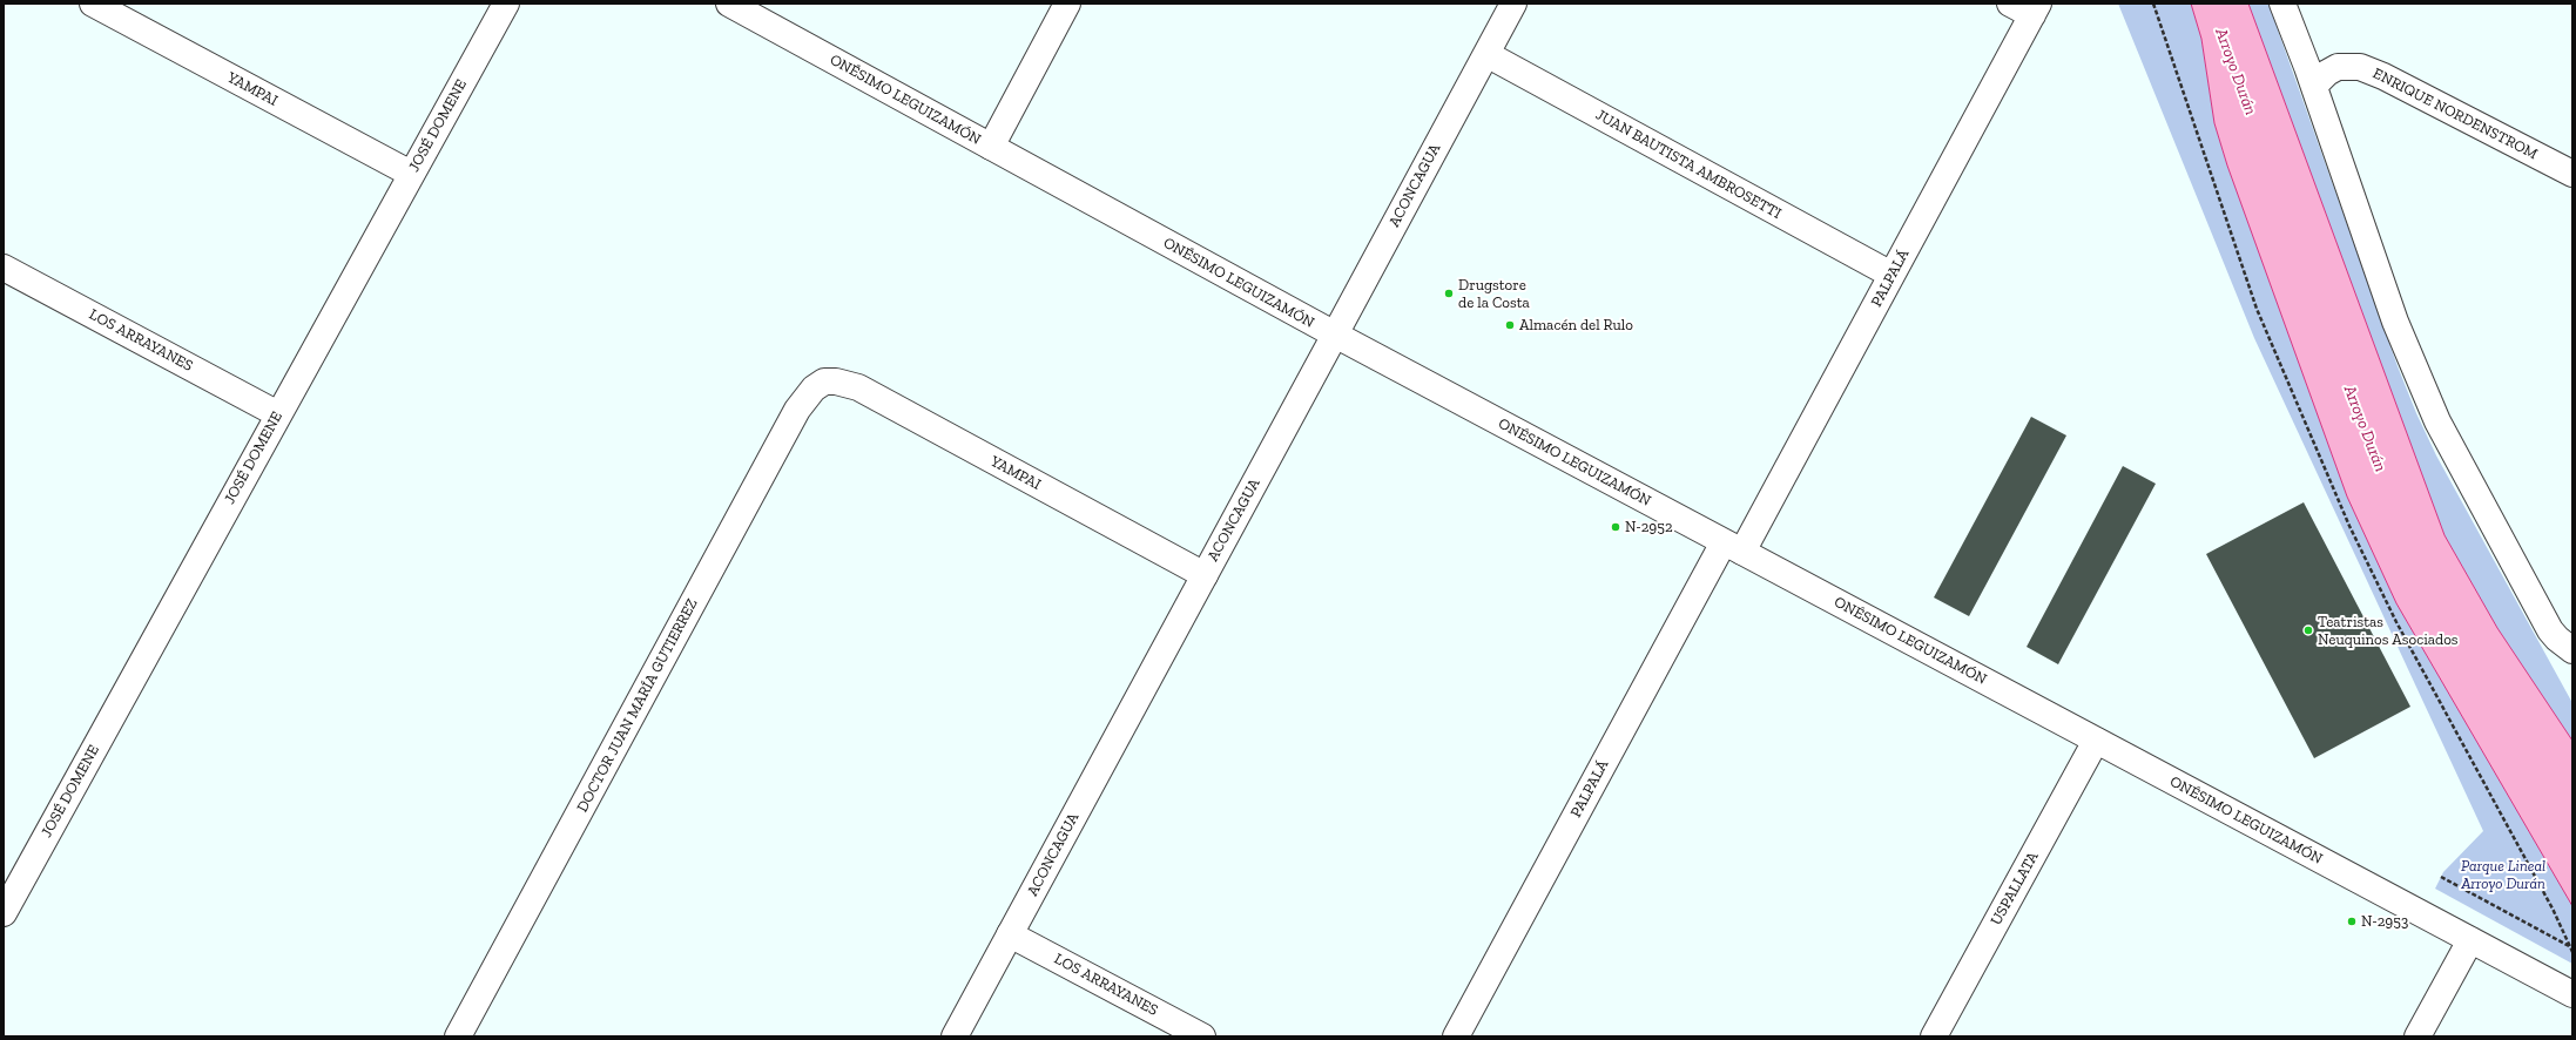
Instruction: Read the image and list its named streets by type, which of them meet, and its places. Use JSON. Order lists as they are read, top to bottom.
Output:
{
  "streets": {
    "street": [
      "YAMPAI",
      "ONÉSIMO LEGUIZAMÓN",
      "ENRIQUE NORDENSTROM",
      "JOSÉ DOMENE",
      "JUAN BAUTISTA AMBROSETTI",
      "ACONCAGUA",
      "PALPALÁ",
      "LOS ARRAYANES",
      "DOCTOR JUAN MARÍA GUTIERREZ",
      "USPALLATA"
    ]
  },
  "crossings": [
    ["YAMPAI", "JOSÉ DOMENE"],
    ["YAMPAI", "ACONCAGUA"],
    ["YAMPAI", "DOCTOR JUAN MARÍA GUTIERREZ"],
    ["ONÉSIMO LEGUIZAMÓN", "ACONCAGUA"],
    ["ONÉSIMO LEGUIZAMÓN", "PALPALÁ"],
    ["ONÉSIMO LEGUIZAMÓN", "USPALLATA"],
    ["JOSÉ DOMENE", "LOS ARRAYANES"],
    ["JUAN BAUTISTA AMBROSETTI", "ACONCAGUA"],
    ["JUAN BAUTISTA AMBROSETTI", "PALPALÁ"],
    ["ACONCAGUA", "LOS ARRAYANES"]
  ],
  "water": ["Arroyo Durán"],
  "parks": ["Parque Lineal Arroyo Durán"],
  "places": [
    "Drugstore de la Costa",
    "Almacén del Rulo",
    "N-2952",
    "Teatristas Neuquinos Asociados",
    "N-2953"
  ]
}
